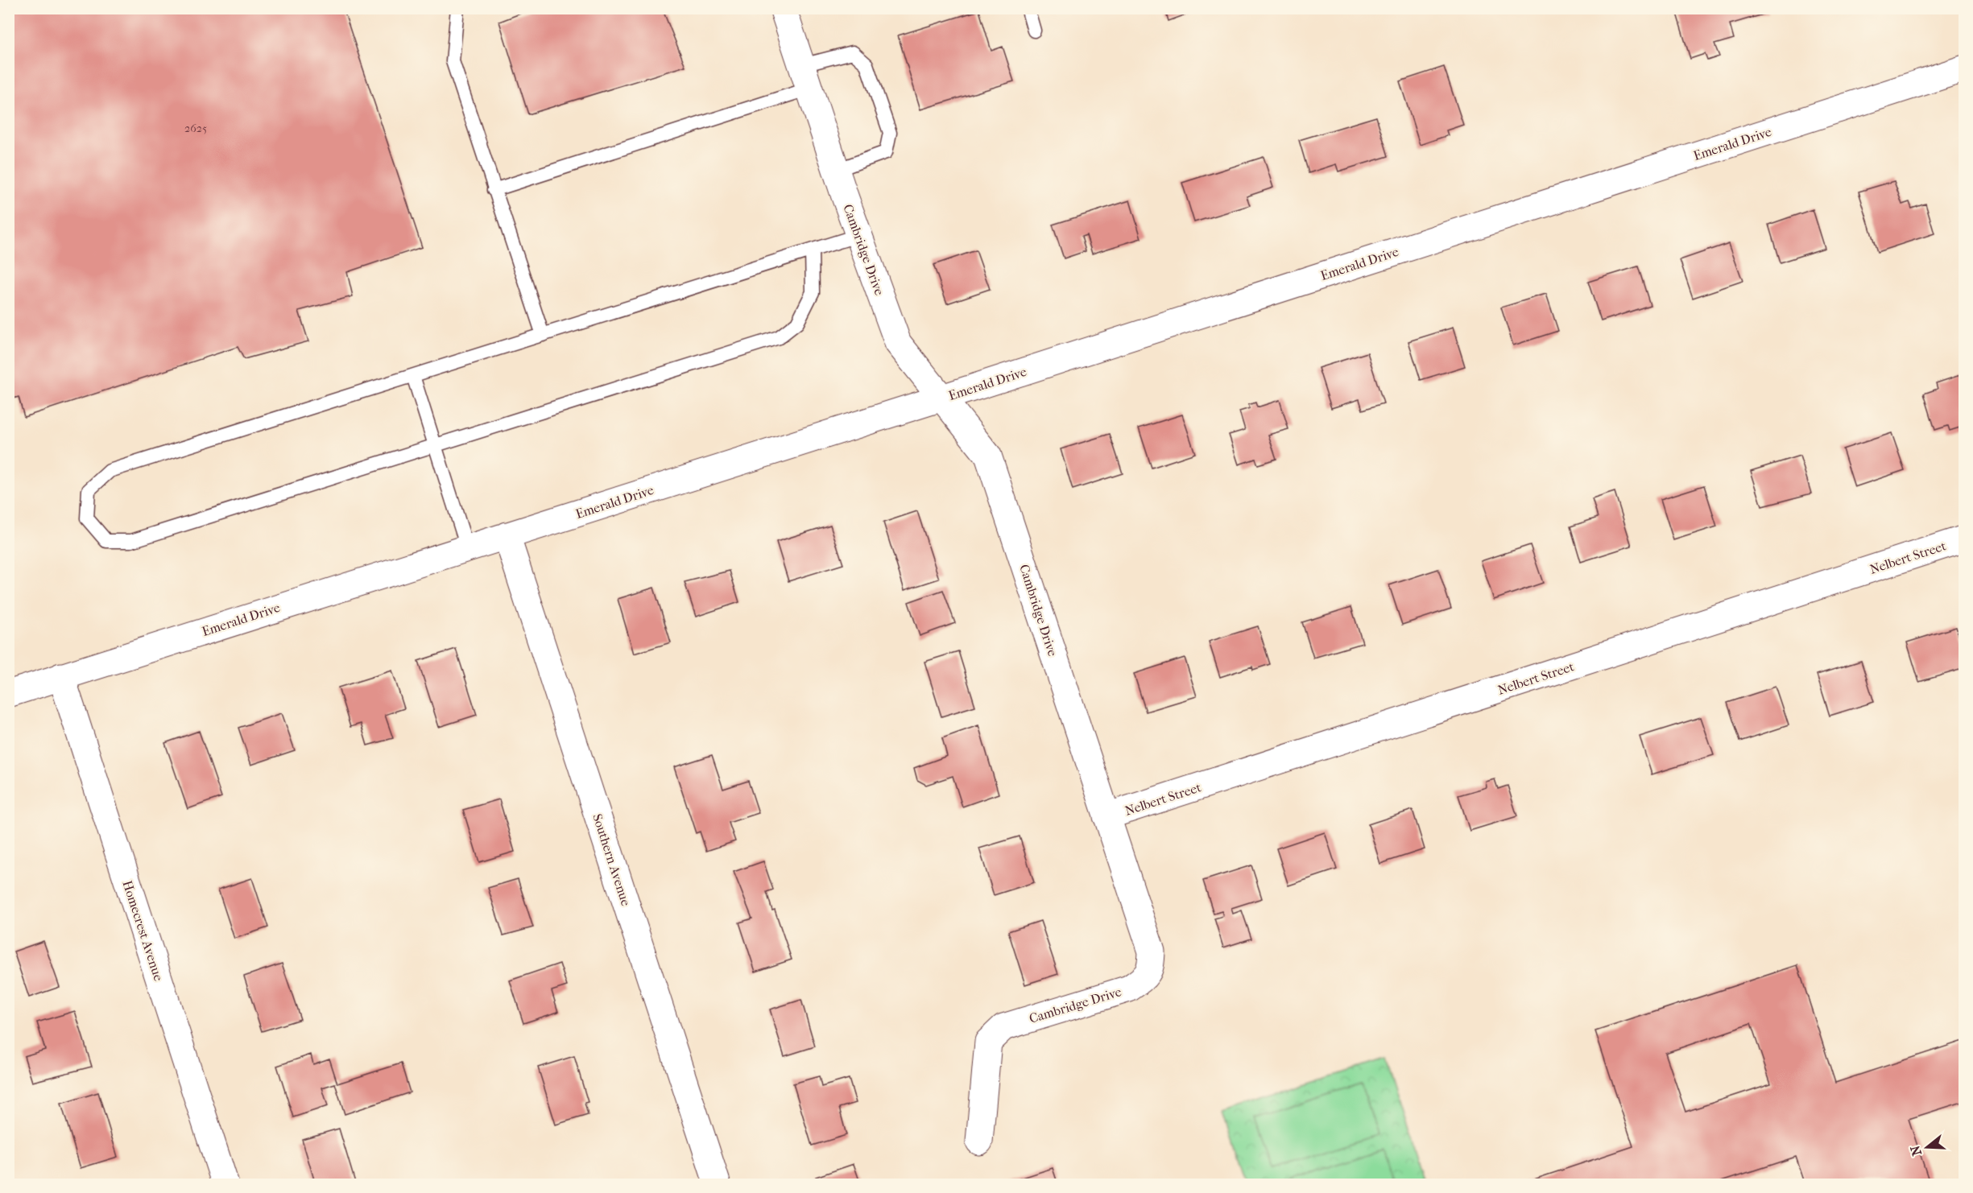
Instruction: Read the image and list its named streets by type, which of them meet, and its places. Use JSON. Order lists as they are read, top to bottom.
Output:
{
  "streets": {
    "street": [
      "Emerald Drive",
      "Cambridge Drive",
      "Nelbert Street",
      "Southern Avenue",
      "Homecrest Avenue"
    ]
  },
  "crossings": [
    ["Emerald Drive", "Cambridge Drive"],
    ["Emerald Drive", "Southern Avenue"],
    ["Emerald Drive", "Homecrest Avenue"],
    ["Cambridge Drive", "Nelbert Street"]
  ],
  "house_numbers": ["2625"],
  "north": "left"
}
